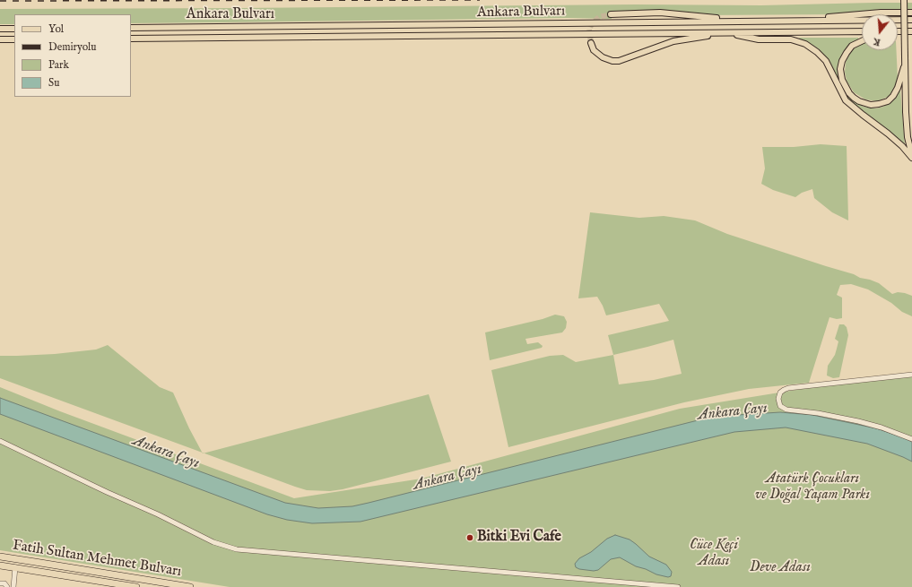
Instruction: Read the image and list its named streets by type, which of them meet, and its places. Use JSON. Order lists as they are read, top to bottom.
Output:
{
  "streets": {
    "highway": ["Fatih Sultan Mehmet Bulvarı"],
    "main road": ["Ankara Bulvarı"]
  },
  "water": ["Ankara Çayı"],
  "parks": ["Atatürk Çocukları ve Doğal Yaşam Parkı", "Cüce Keçi Adası", "Deve Adası"],
  "places": ["Bitki Evi Cafe"],
  "legend": [
    "Yol",
    "Demiryolu",
    "Park",
    "Su"
  ],
  "north": "bottom"
}
